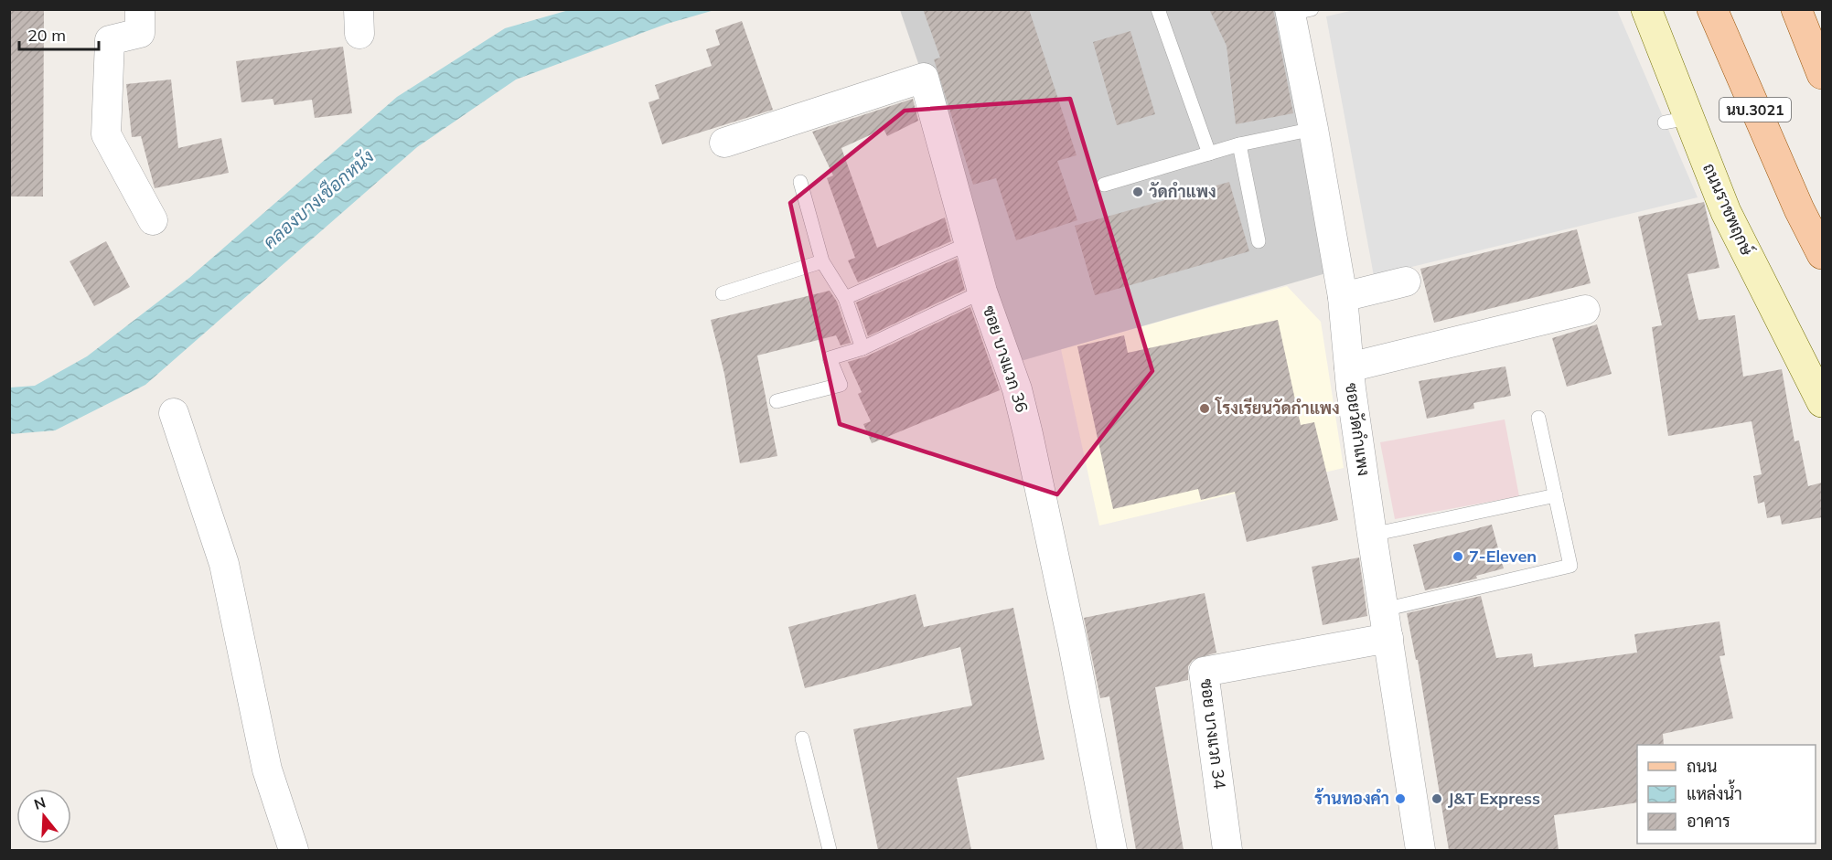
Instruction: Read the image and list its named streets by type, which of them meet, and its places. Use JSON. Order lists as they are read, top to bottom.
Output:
{
  "streets": {
    "main road": ["นบ.3021", "ถนนราชพฤกษ์"],
    "street": ["ซอย บางแวก 36", "ซอยวัดกำแพง", "ซอย บางแวก 34"]
  },
  "crossings": [
    ["ซอยวัดกำแพง", "ซอย บางแวก 34"]
  ],
  "water": ["คลองบางเชือกหนัง"],
  "places": [
    "วัดกำแพง",
    "โรงเรียนวัดกำแพง",
    "7-Eleven",
    "ร้านทองคำ",
    "J&T Express"
  ],
  "legend": ["ถนน", "แหล่งน้ำ", "อาคาร"],
  "scale_bar": "20 m",
  "north": "top"
}
